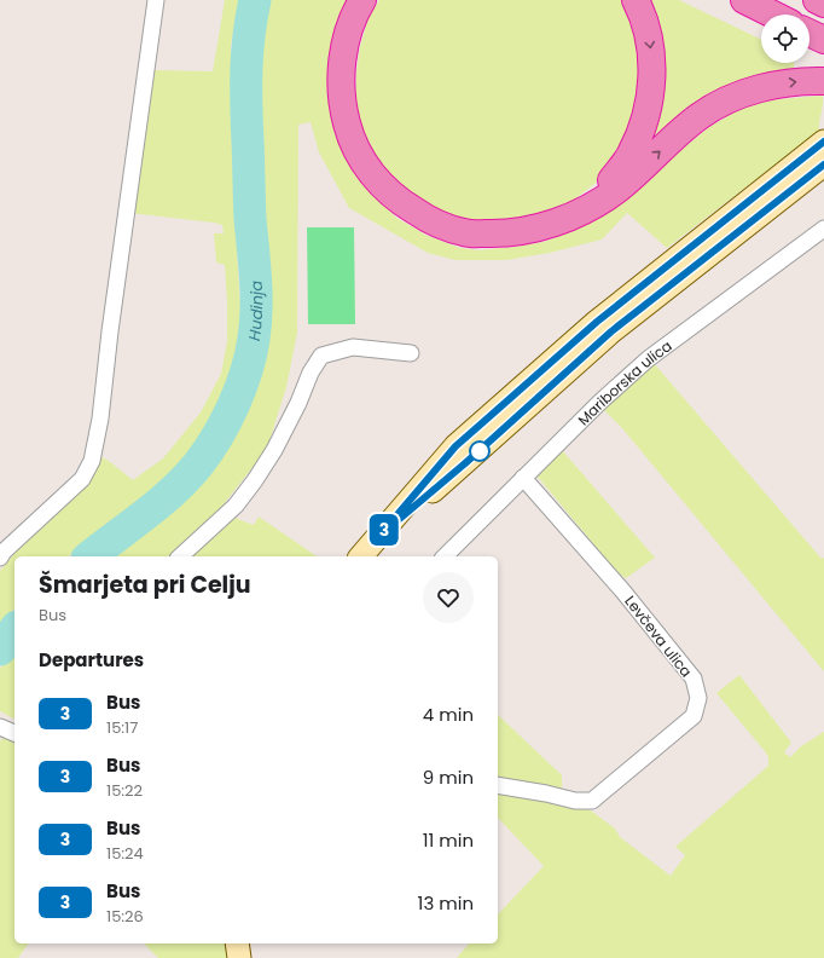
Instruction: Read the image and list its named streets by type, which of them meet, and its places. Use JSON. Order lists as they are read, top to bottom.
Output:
{
  "streets": {
    "street": ["Mariborska ulica", "Levčeva ulica"]
  },
  "crossings": [
    ["Mariborska ulica", "Levčeva ulica"]
  ],
  "water": ["Hudinja"],
  "lines": ["bus line 3"],
  "page": {
    "on_map": "3",
    "heading": [
      ["Šmarjeta pri Celju", "Bus"],
      "Departures"
    ],
    "list": [
      {
        "mark": "3",
        "name": "Bus",
        "note": "15:17",
        "value": "4 min"
      },
      {
        "mark": "3",
        "name": "Bus",
        "note": "15:22",
        "value": "9 min"
      },
      {
        "mark": "3",
        "name": "Bus",
        "note": "15:24",
        "value": "11 min"
      },
      {
        "mark": "3",
        "name": "Bus",
        "note": "15:26",
        "value": "13 min"
      }
    ]
  }
}
